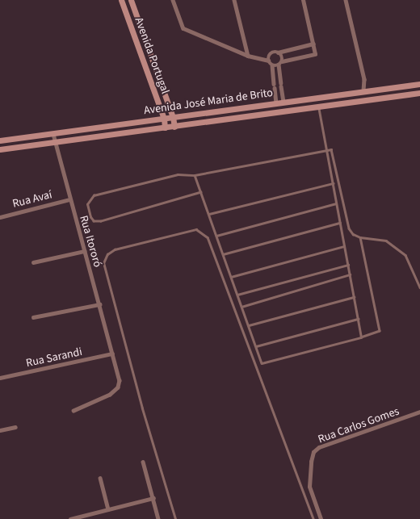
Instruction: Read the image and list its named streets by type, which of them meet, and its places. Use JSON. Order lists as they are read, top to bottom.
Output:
{
  "streets": {
    "main road": ["Avenida Portugal", "Avenida José Maria de Brito"],
    "street": [
      "Rua Avaí",
      "Rua Itororó",
      "Rua Sarandi",
      "Rua Carlos Gomes"
    ]
  },
  "crossings": [
    ["Avenida Portugal", "Avenida José Maria de Brito"],
    ["Avenida José Maria de Brito", "Rua Itororó"],
    ["Rua Avaí", "Rua Itororó"],
    ["Rua Itororó", "Rua Sarandi"]
  ]
}
